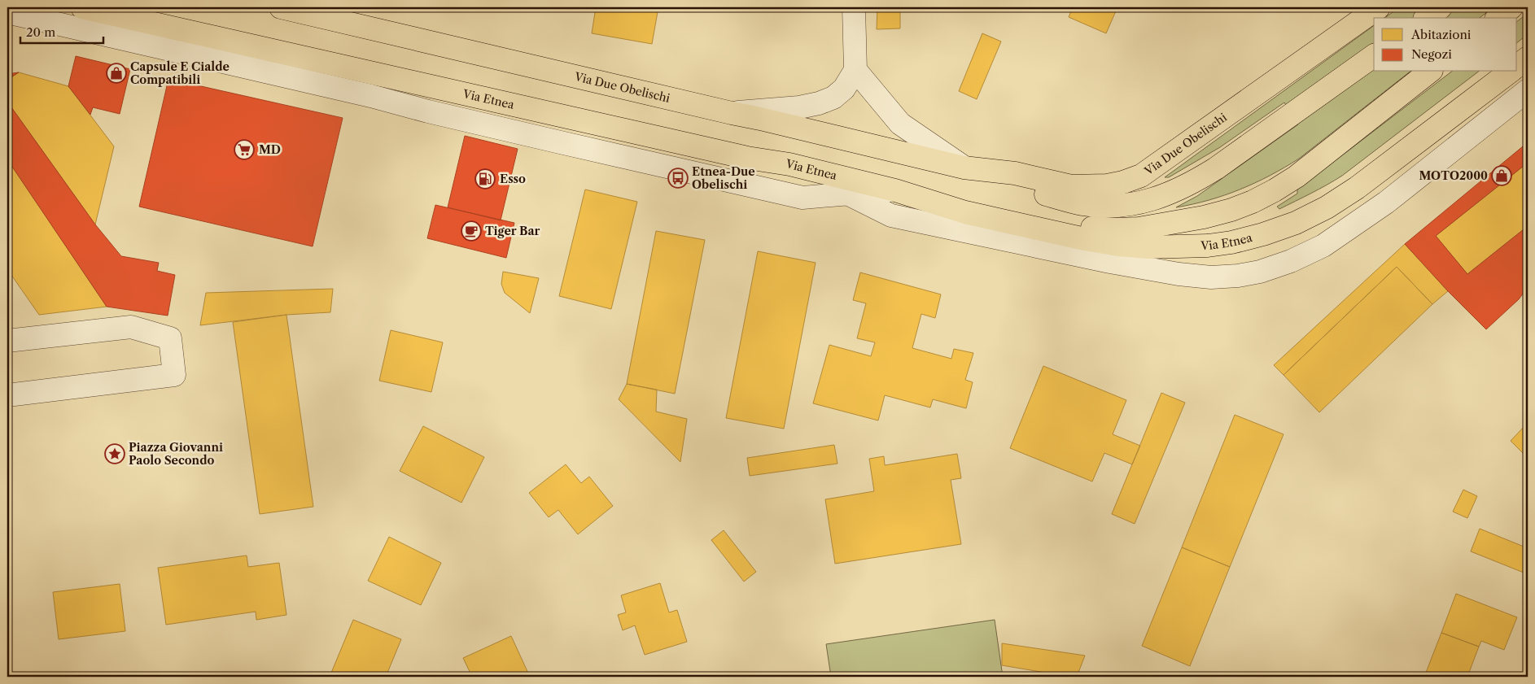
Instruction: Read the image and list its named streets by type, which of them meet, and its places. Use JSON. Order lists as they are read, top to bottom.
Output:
{
  "streets": {
    "main road": ["Via Due Obelischi", "Via Etnea"]
  },
  "places": {
    "shop": ["Capsule E Cialde Compatibili", "MOTO2000"],
    "supermarket": ["MD"],
    "bus stop": ["Etnea-Due Obelischi"],
    "fuel station": ["Esso"],
    "cafe": ["Tiger Bar"],
    "place": ["Piazza Giovanni Paolo Secondo"]
  },
  "legend": ["Abitazioni", "Negozi"],
  "scale_bar": "20 m"
}
